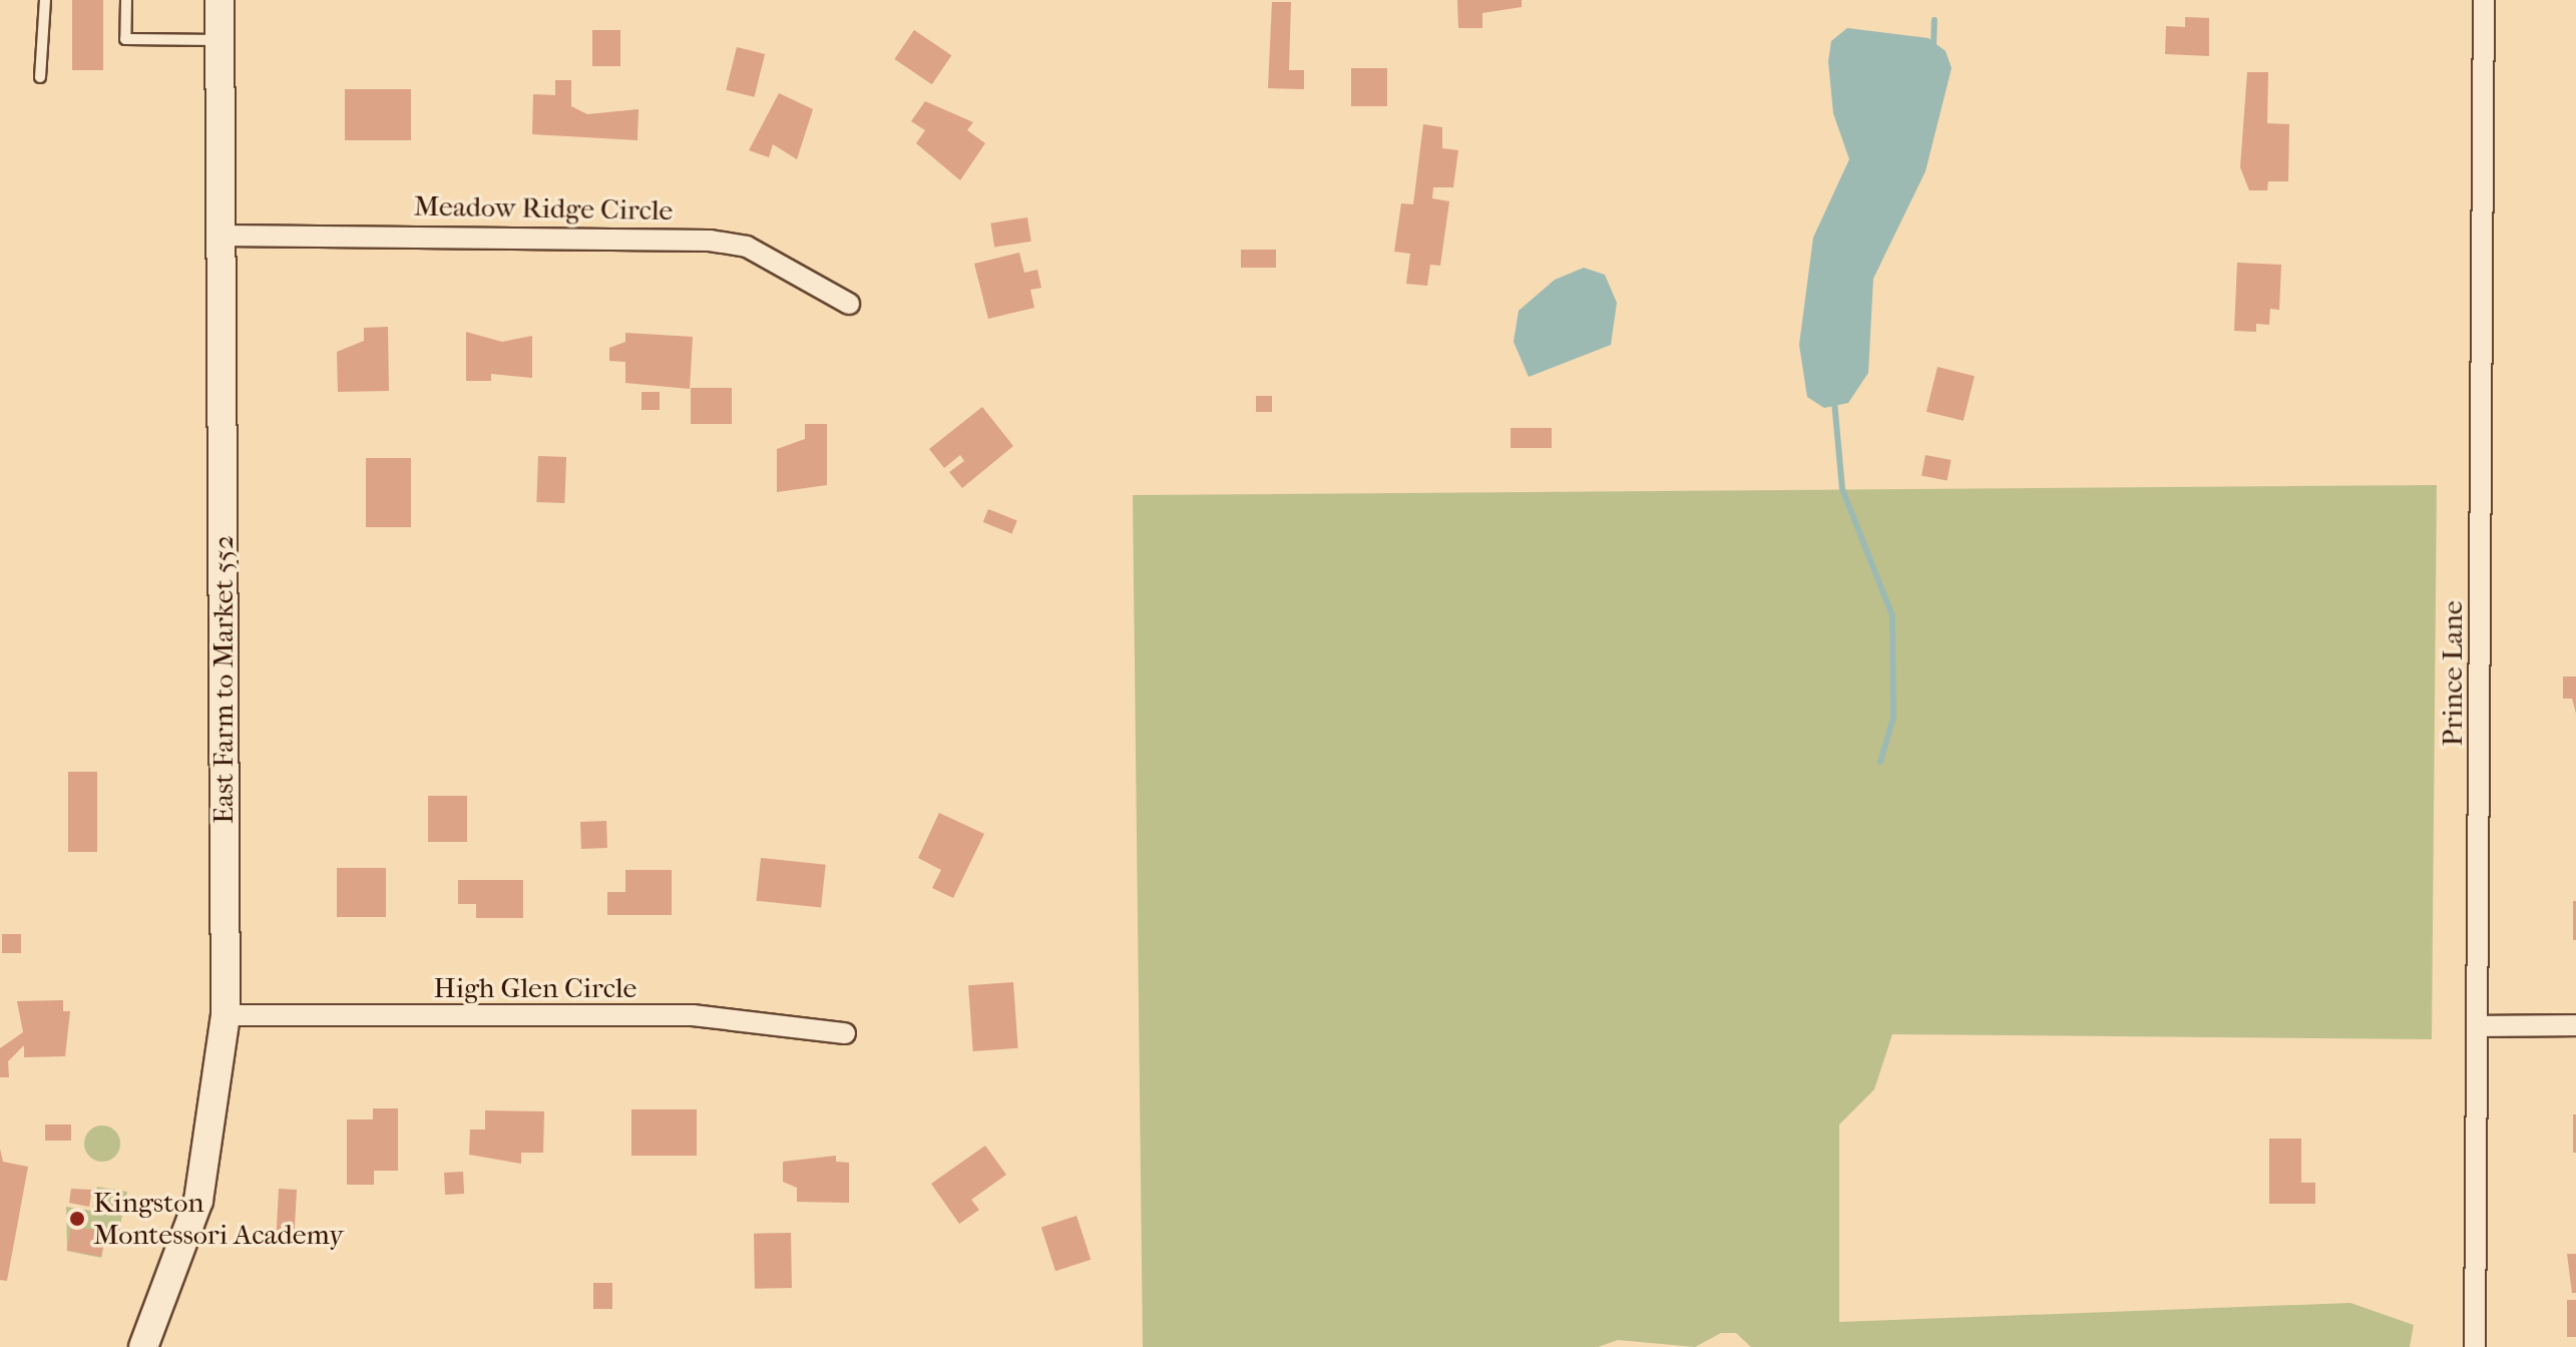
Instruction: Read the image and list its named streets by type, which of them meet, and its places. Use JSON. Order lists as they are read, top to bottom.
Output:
{
  "streets": {
    "main road": ["East Farm to Market 552"],
    "street": ["Meadow Ridge Circle", "Prince Lane", "High Glen Circle"]
  },
  "crossings": [
    ["Meadow Ridge Circle", "East Farm to Market 552"],
    ["East Farm to Market 552", "High Glen Circle"]
  ],
  "places": ["Kingston Montessori Academy"]
}
